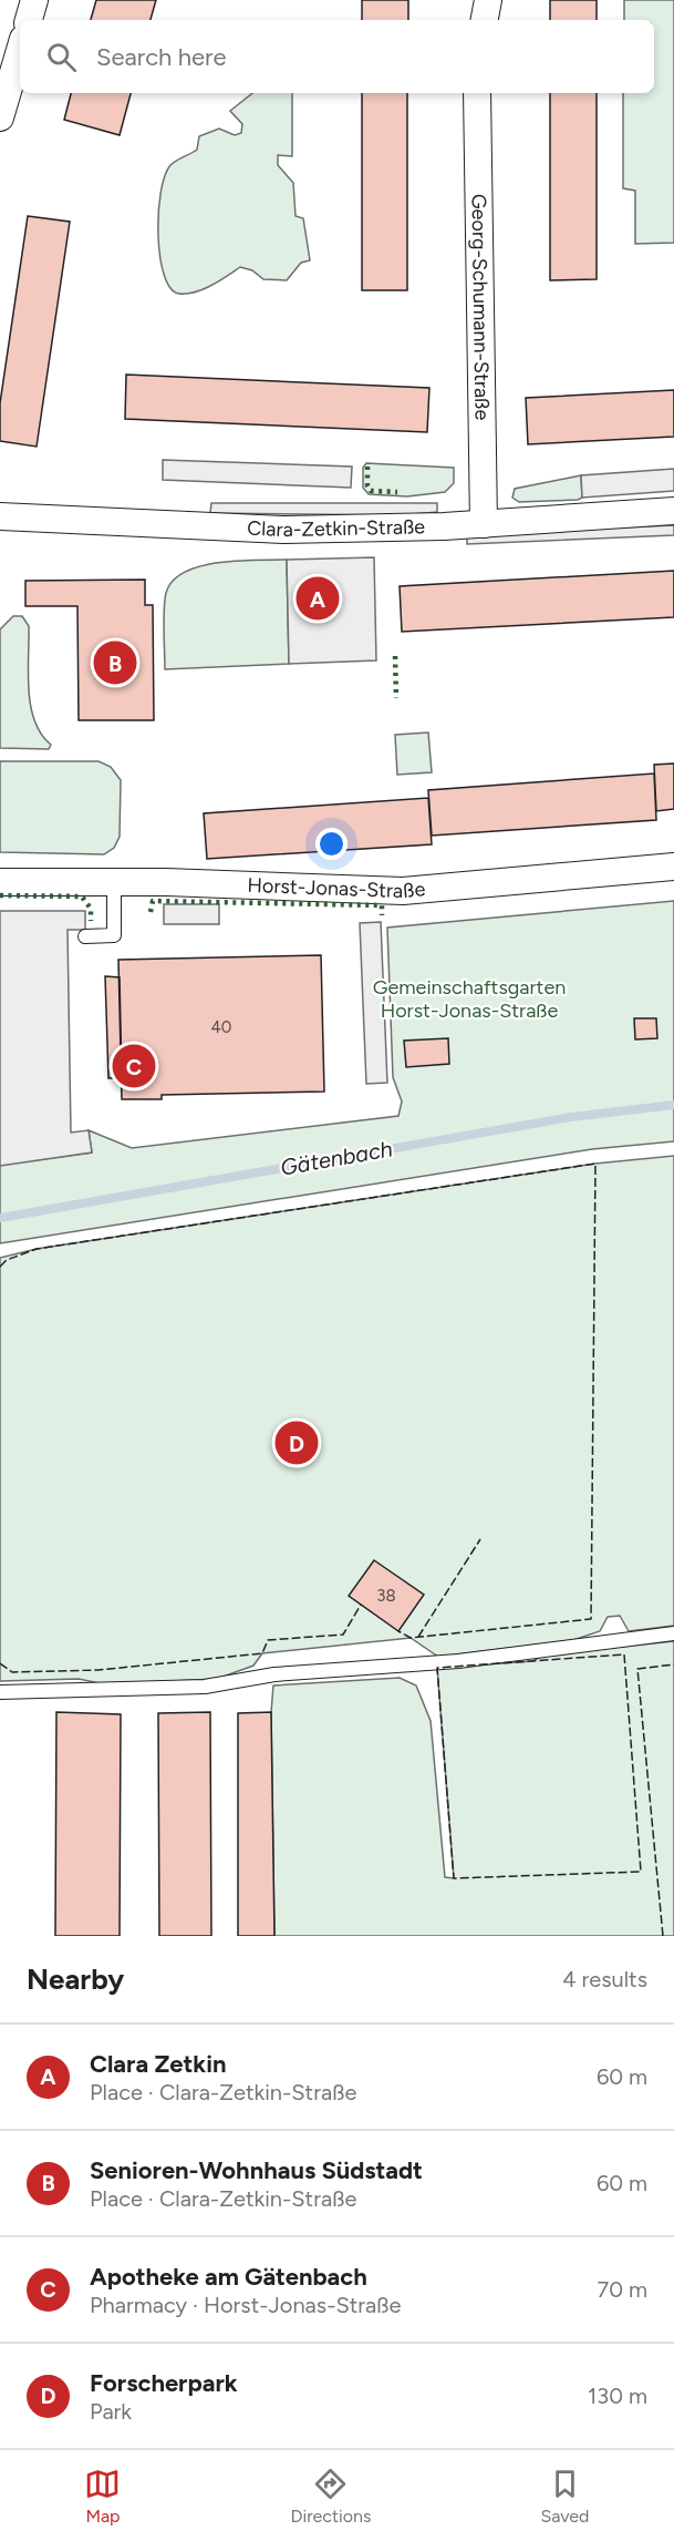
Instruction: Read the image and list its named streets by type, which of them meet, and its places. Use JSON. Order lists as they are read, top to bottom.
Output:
{
  "streets": {
    "street": ["Georg-Schumann-Straße", "Clara-Zetkin-Straße", "Horst-Jonas-Straße"]
  },
  "crossings": [
    ["Georg-Schumann-Straße", "Clara-Zetkin-Straße"]
  ],
  "water": ["Gätenbach"],
  "parks": ["Gemeinschaftsgarten Horst-Jonas-Straße"],
  "house_numbers": ["40", "38"],
  "page": {
    "search": "Search here",
    "pins": [
      "A",
      "B",
      "C",
      "D"
    ],
    "heading": ["Nearby", "4 results"],
    "list": [
      {
        "mark": "A",
        "name": "Clara Zetkin",
        "note": "Place · Clara-Zetkin-Straße",
        "value": "60 m"
      },
      {
        "mark": "B",
        "name": "Senioren-Wohnhaus Südstadt",
        "note": "Place · Clara-Zetkin-Straße",
        "value": "60 m"
      },
      {
        "mark": "C",
        "name": "Apotheke am Gätenbach",
        "note": "Pharmacy · Horst-Jonas-Straße",
        "value": "70 m"
      },
      {
        "mark": "D",
        "name": "Forscherpark",
        "note": "Park",
        "value": "130 m"
      }
    ],
    "nav": ["Map", "Directions", "Saved"]
  }
}
